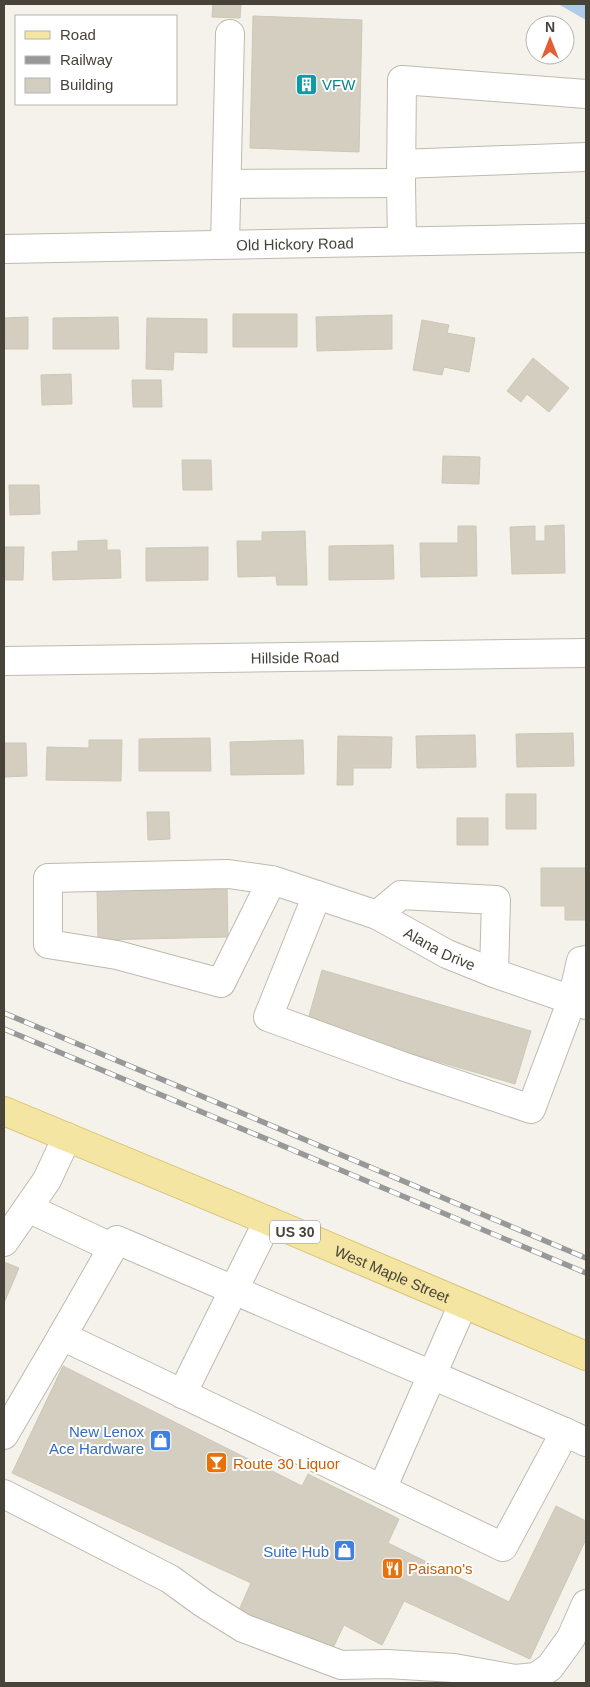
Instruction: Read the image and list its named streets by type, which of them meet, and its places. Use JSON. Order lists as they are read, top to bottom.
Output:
{
  "streets": {
    "main road": ["US 30", "West Maple Street"],
    "street": ["Old Hickory Road", "Hillside Road", "Alana Drive"]
  },
  "places": {
    "building": ["VFW"],
    "shop": ["New Lenox Ace Hardware", "Suite Hub"],
    "bar": ["Route 30 Liquor"],
    "restaurant": ["Paisano's"]
  },
  "legend": ["Road", "Railway", "Building"],
  "north": "top"
}
